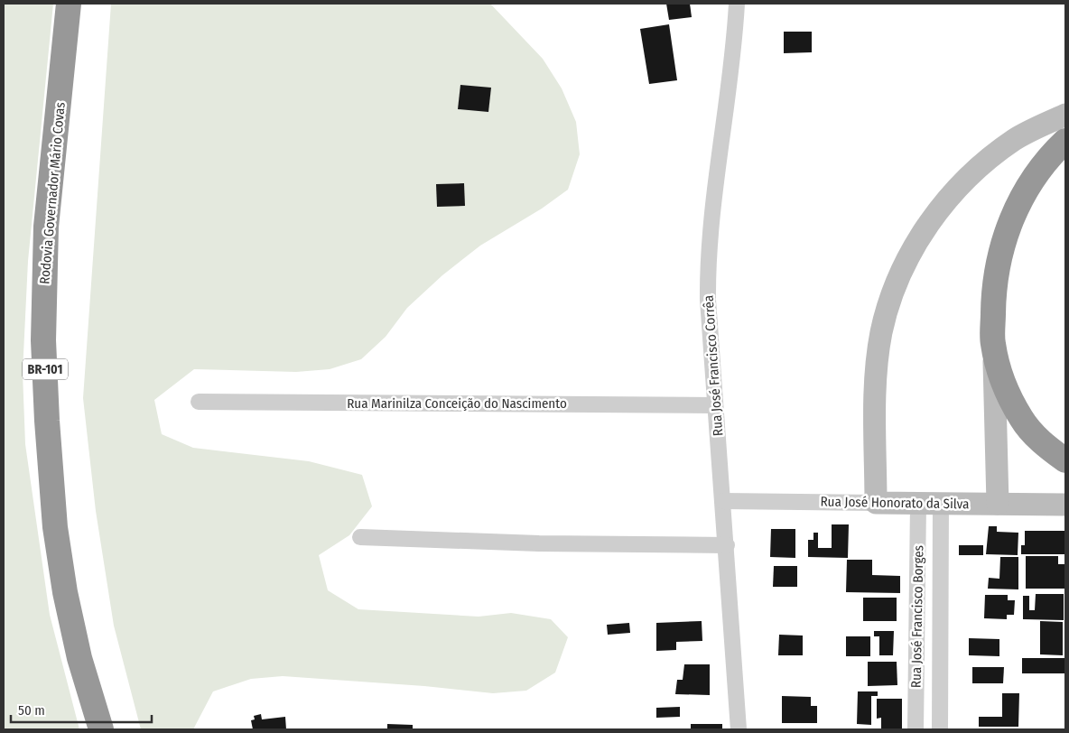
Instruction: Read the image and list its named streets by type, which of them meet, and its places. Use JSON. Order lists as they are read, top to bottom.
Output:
{
  "streets": {
    "highway": ["Rodovia Governador Mário Covas", "BR-101"],
    "main road": ["Rua José Honorato da Silva"],
    "street": ["Rua José Francisco Corrêa", "Rua Marinilza Conceição do Nascimento", "Rua José Francisco Borges"]
  },
  "crossings": [
    ["Rua José Francisco Corrêa", "Rua Marinilza Conceição do Nascimento"],
    ["Rua José Francisco Corrêa", "Rua José Honorato da Silva"],
    ["Rua José Honorato da Silva", "Rua José Francisco Borges"]
  ],
  "scale_bar": "50 m"
}
